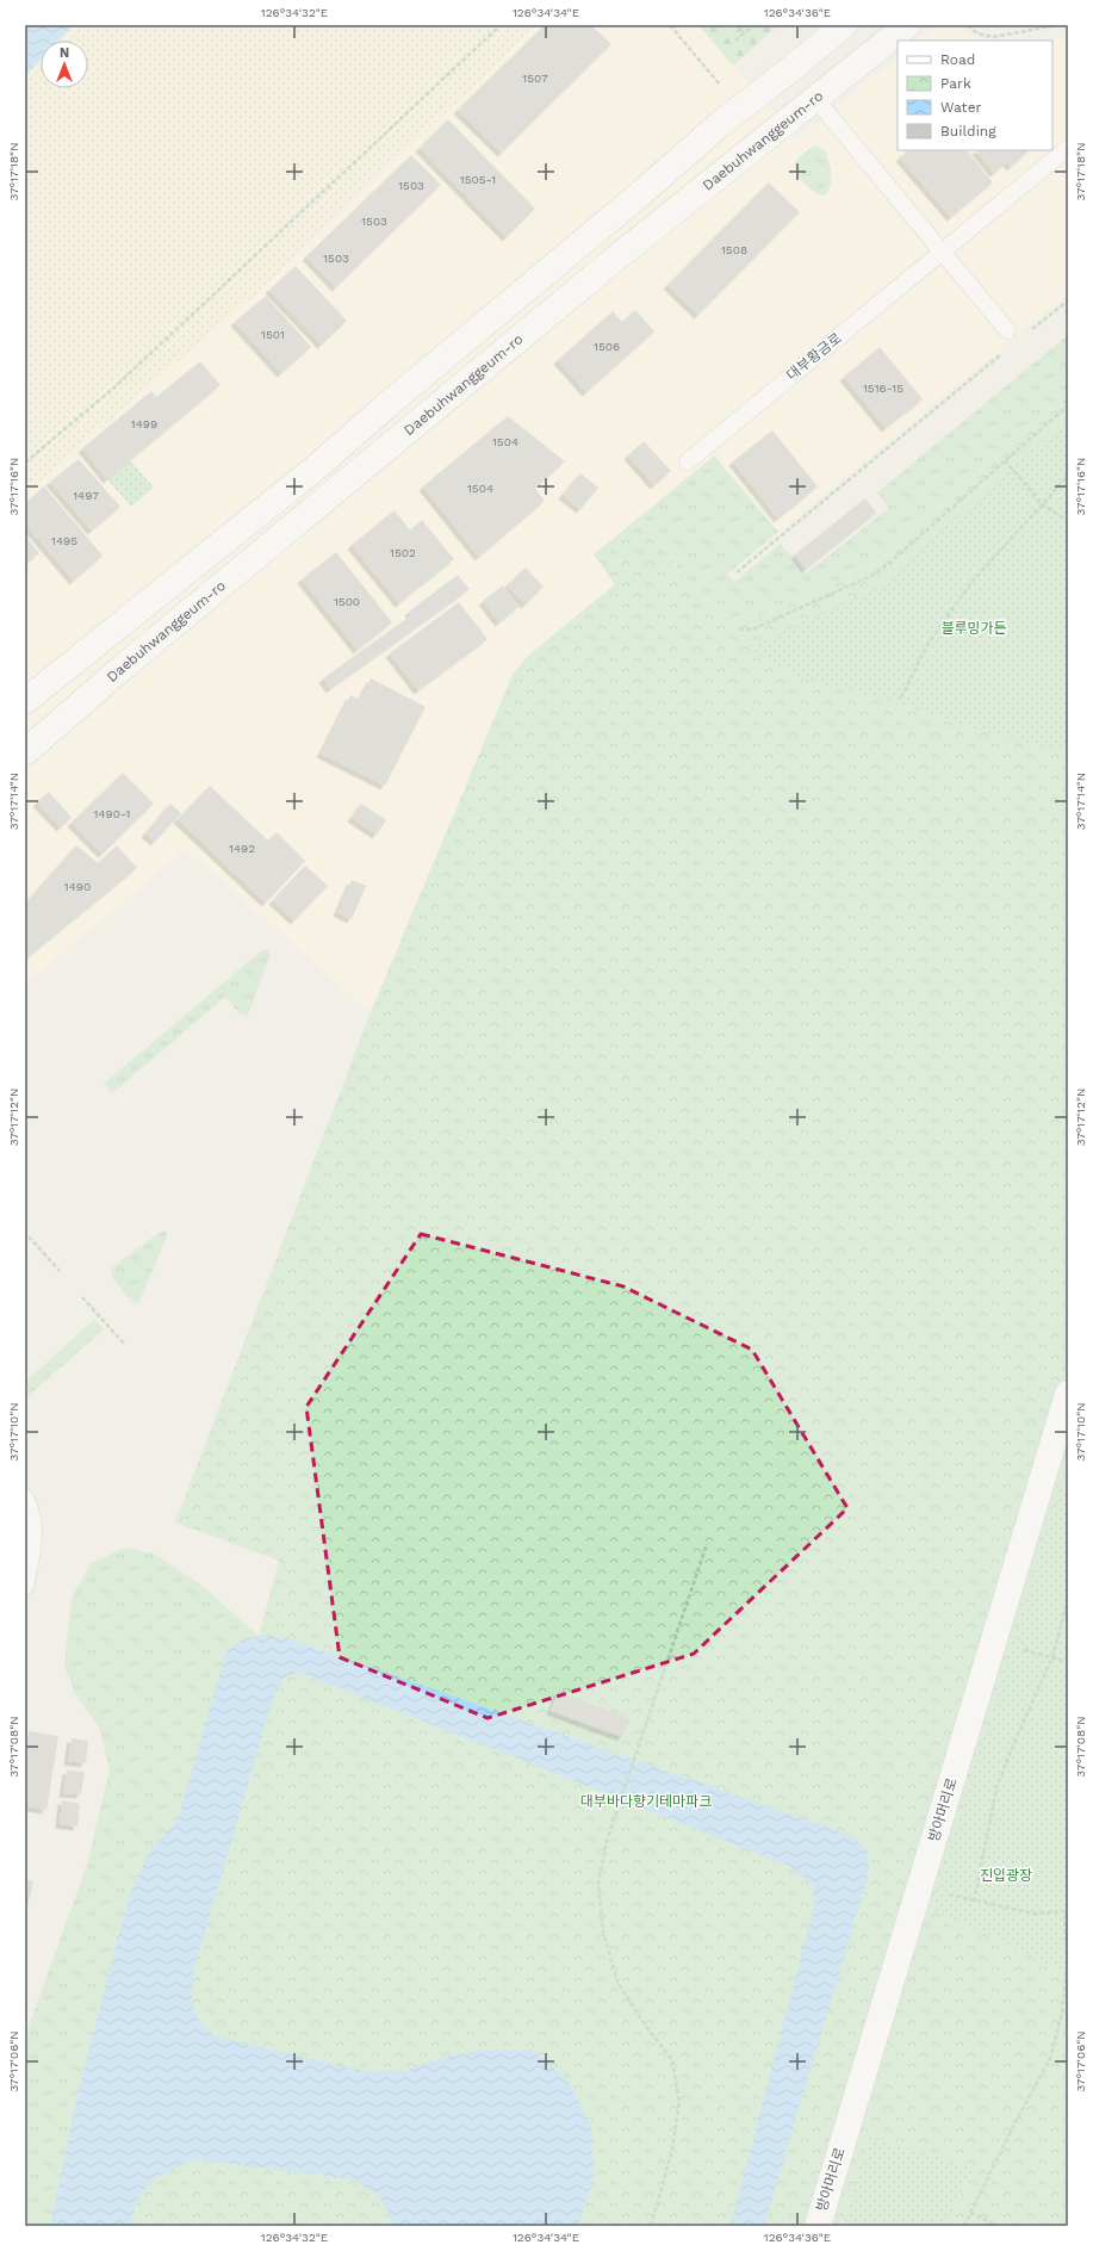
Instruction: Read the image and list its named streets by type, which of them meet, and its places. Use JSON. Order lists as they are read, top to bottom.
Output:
{
  "streets": {
    "main road": ["Daebuhwanggeum-ro", "방아머리로"],
    "lane": ["대부황금로"]
  },
  "parks": ["블루밍가든", "대부바다향기테마파크", "진입광장"],
  "house_numbers": [
    "1507",
    "1505-1",
    "1503",
    "1503",
    "1508",
    "1503",
    "1501",
    "1506",
    "1516-15",
    "1499",
    "1504",
    "1504",
    "1497",
    "1495",
    "1502",
    "1500",
    "1490-1",
    "1492",
    "1490"
  ],
  "legend": [
    "Road",
    "Park",
    "Water",
    "Building"
  ],
  "north": "top",
  "coordinates": [
    "126°34'32\"E",
    "126°34'34\"E",
    "126°34'36\"E",
    "37°17'18\"N",
    "37°17'16\"N",
    "37°17'14\"N",
    "37°17'12\"N",
    "37°17'10\"N",
    "37°17'08\"N",
    "37°17'06\"N"
  ]
}
